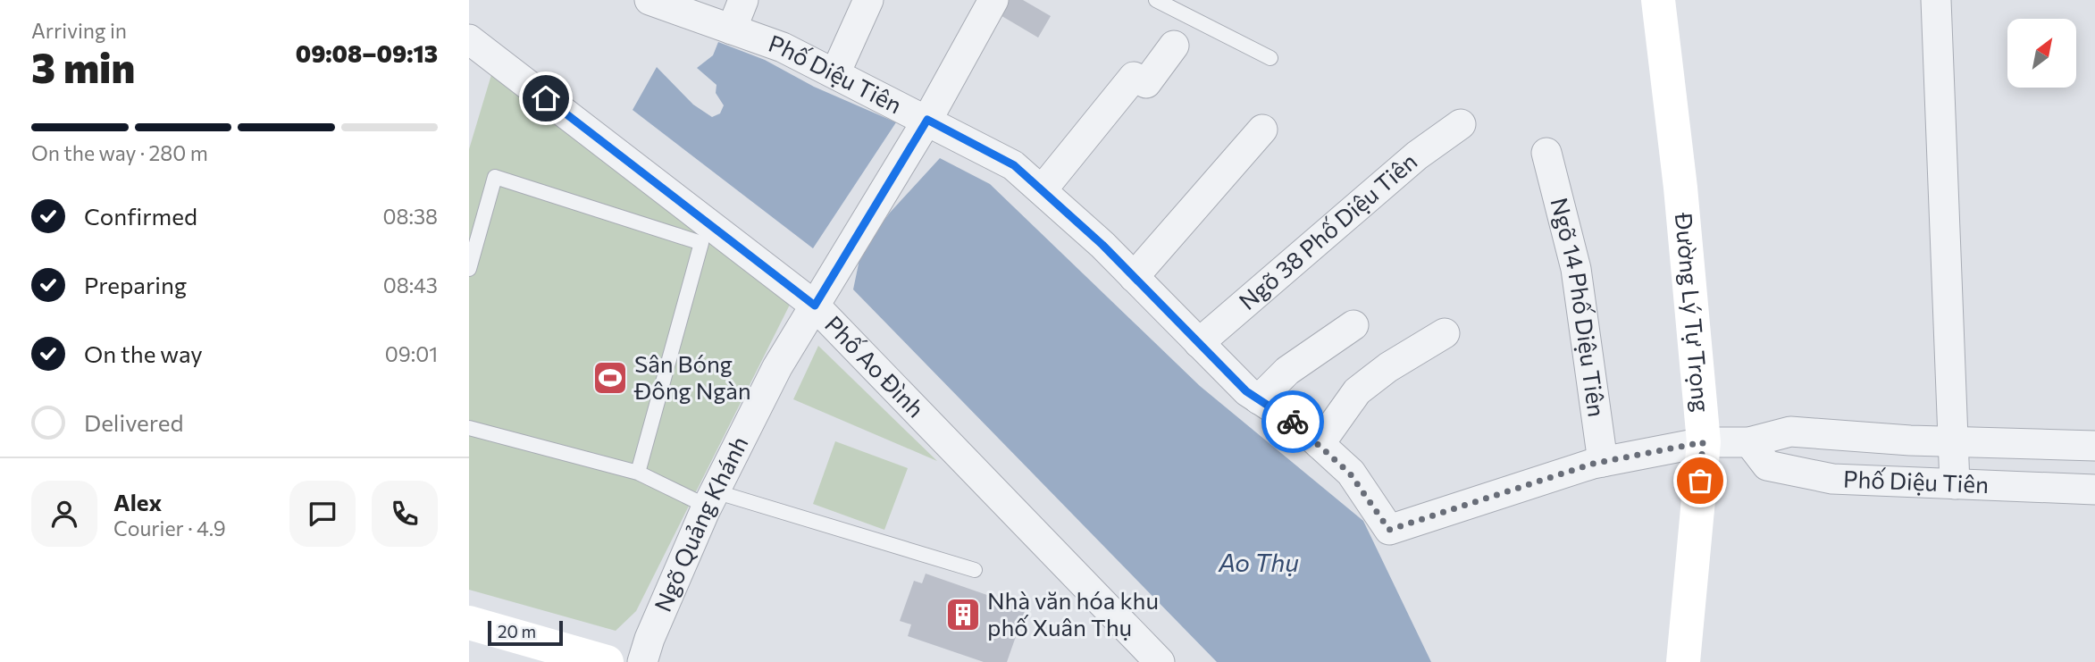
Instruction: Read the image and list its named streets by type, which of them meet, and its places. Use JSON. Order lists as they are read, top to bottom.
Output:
{
  "streets": {
    "main road": ["Đường Lý Tự Trọng"],
    "street": [
      "Phố Diệu Tiên",
      "Ngõ 38 Phố Diệu Tiên",
      "Ngõ 14 Phố Diệu Tiên",
      "Phố Ao Đình",
      "Ngõ Quảng Khánh"
    ]
  },
  "crossings": [
    ["Phố Diệu Tiên", "Ngõ 38 Phố Diệu Tiên"],
    ["Phố Diệu Tiên", "Ngõ 14 Phố Diệu Tiên"],
    ["Phố Diệu Tiên", "Đường Lý Tự Trọng"],
    ["Phố Diệu Tiên", "Ngõ Quảng Khánh"],
    ["Phố Ao Đình", "Ngõ Quảng Khánh"]
  ],
  "water": ["Ao Thụ"],
  "places": {
    "sports": ["Sân Bóng Đông Ngàn"],
    "building": ["Nhà văn hóa khu phố Xuân Thụ"]
  },
  "scale_bar": "20 m",
  "north": "top right",
  "page": {
    "heading": ["3 min", "Arriving in", "09:08–09:13"],
    "panel": ["Alex", "Courier · 4.9"],
    "bar": "On the way · 280 m",
    "list": [
      ["Confirmed", "08:38"],
      ["Preparing", "08:43"],
      ["On the way", "09:01"],
      "Delivered"
    ],
    "scale": "20 m"
  }
}
